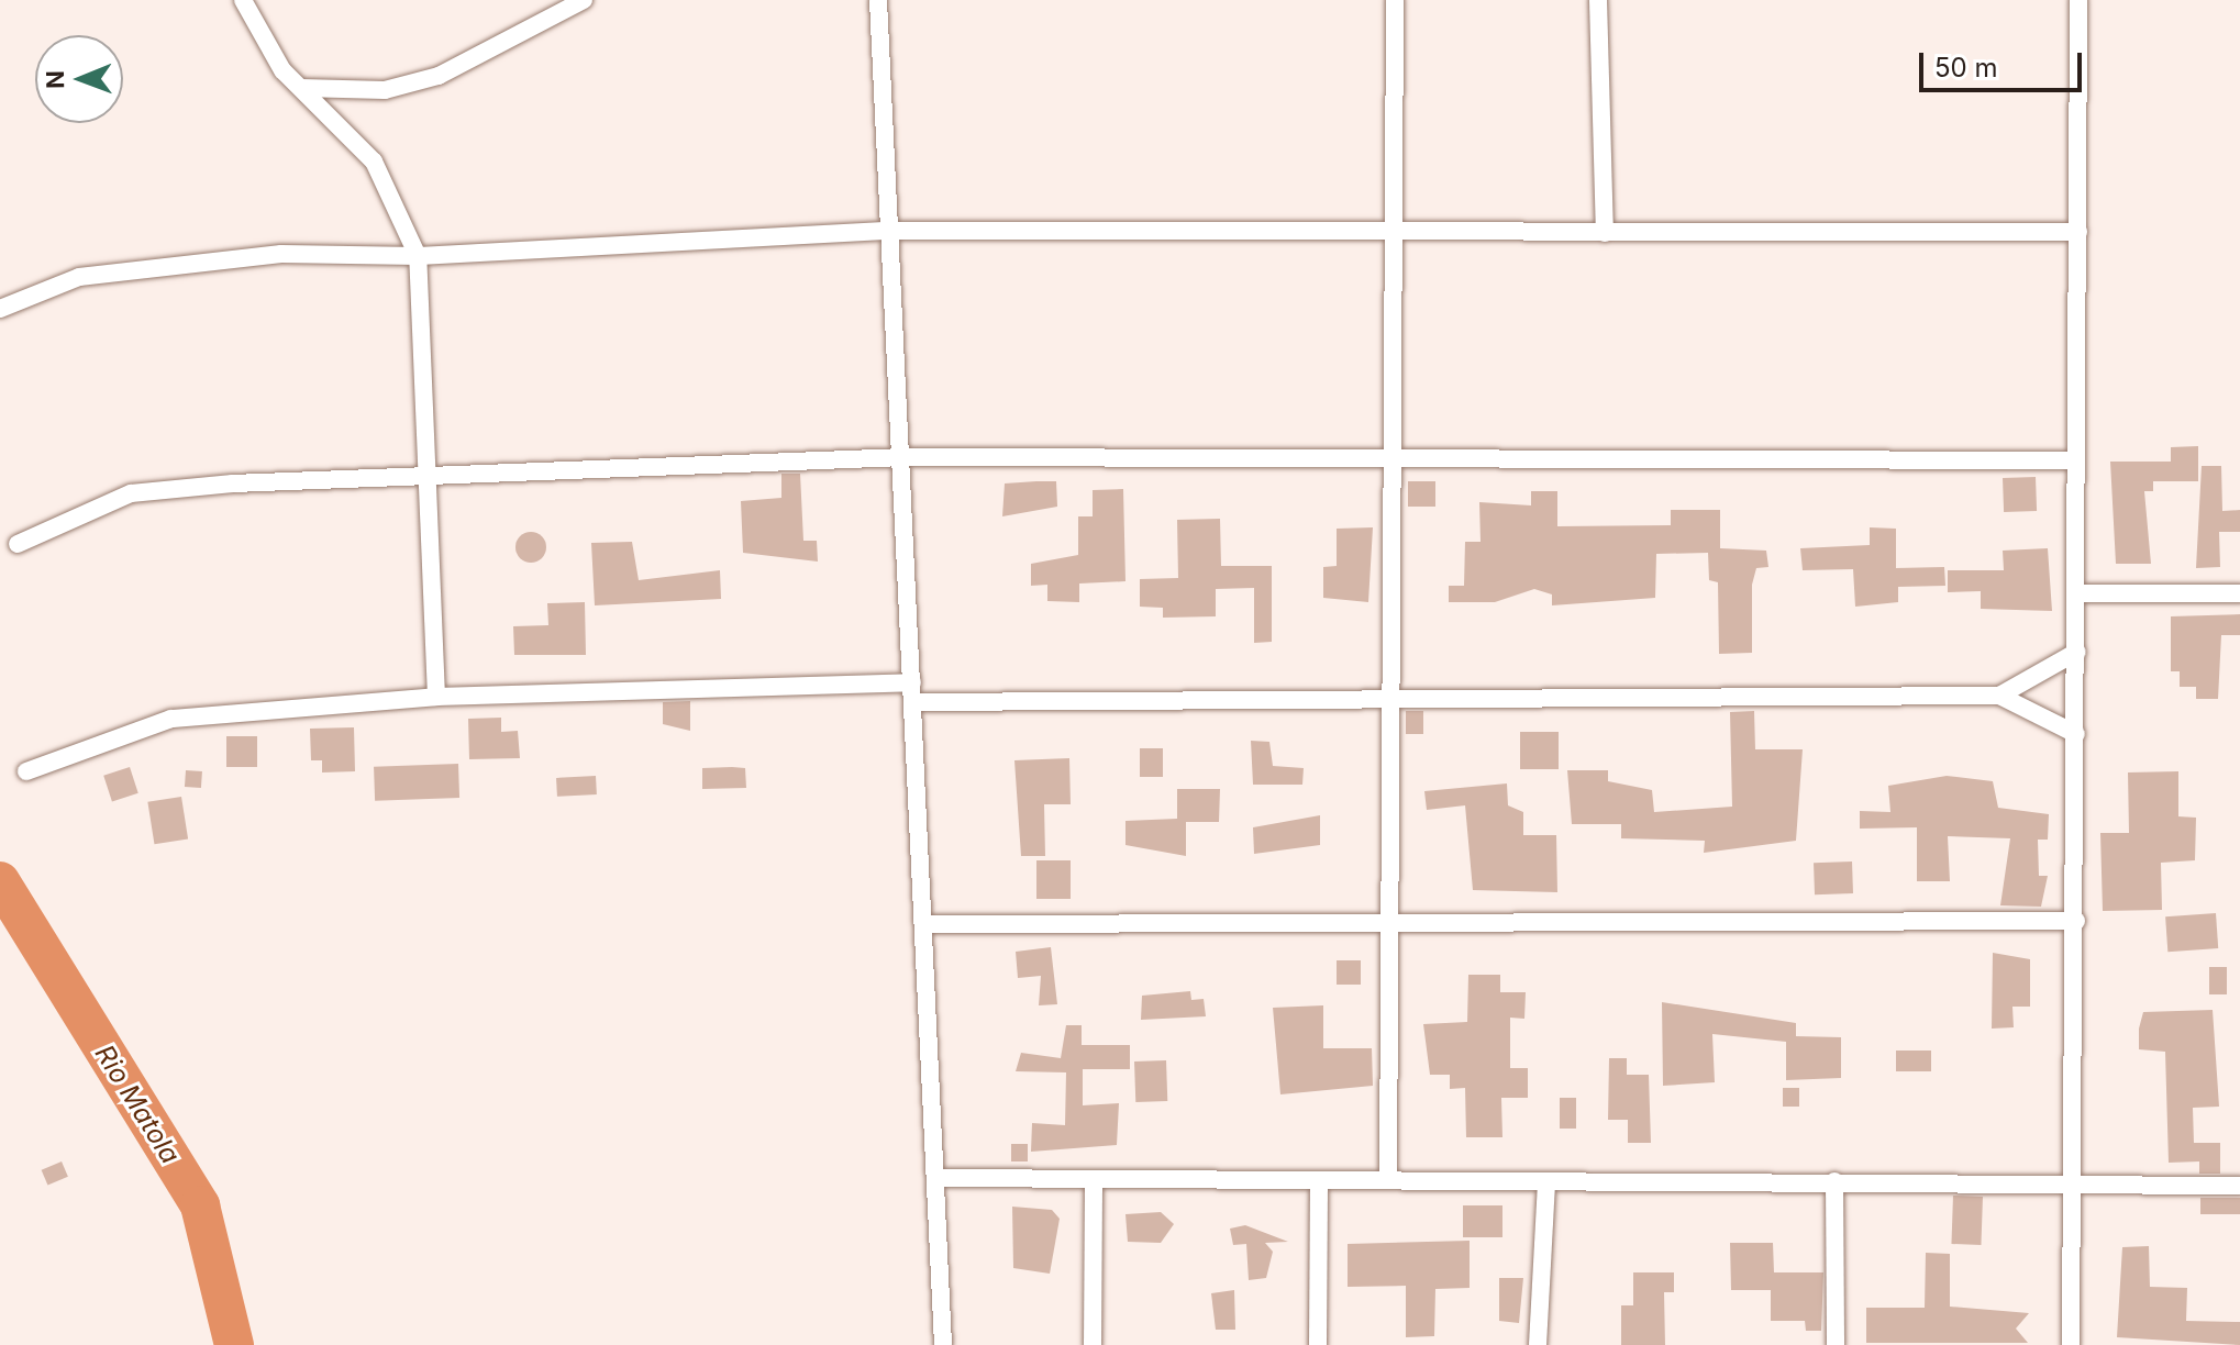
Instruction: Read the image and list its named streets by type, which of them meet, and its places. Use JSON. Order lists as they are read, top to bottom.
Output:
{
  "water": ["Rio Matola"],
  "scale_bar": "50 m",
  "north": "left"
}
